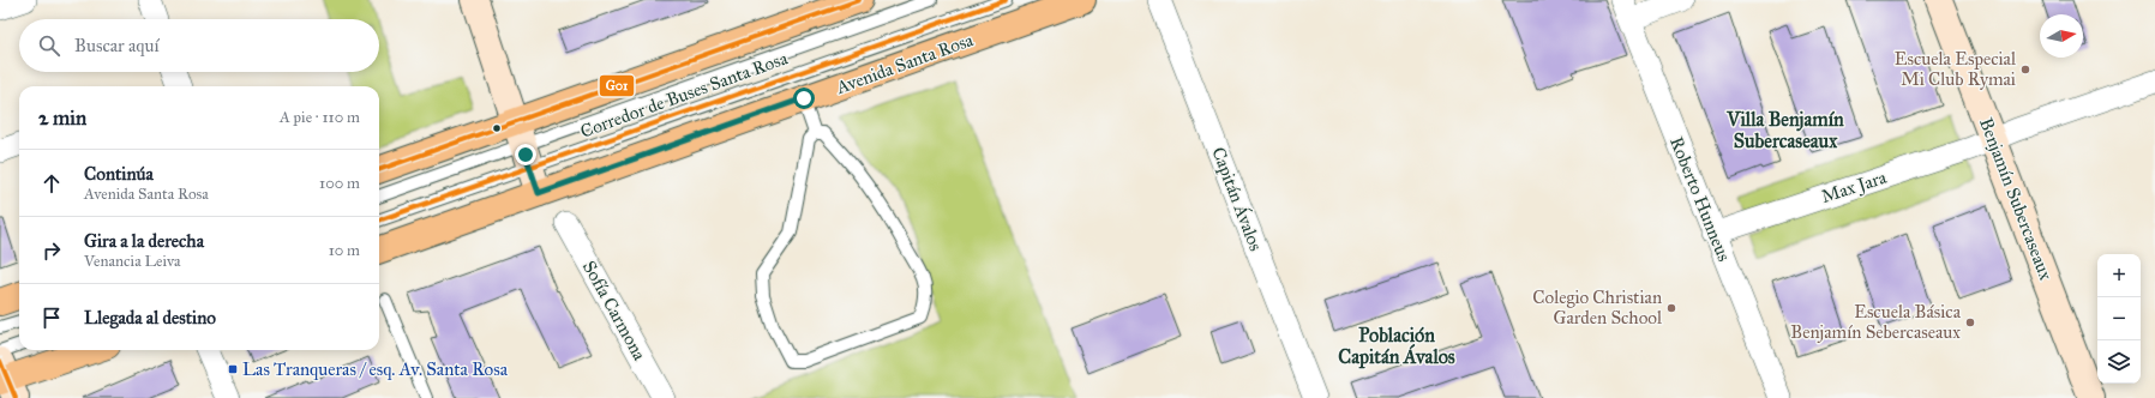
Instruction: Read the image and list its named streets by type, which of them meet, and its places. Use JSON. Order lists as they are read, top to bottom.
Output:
{
  "streets": {
    "main road": ["Avenida Santa Rosa"],
    "street": [
      "Max Jara",
      "Capitán Ávalos",
      "Roberto Hunneus",
      "Benjamín Subercaseaux",
      "Sofía Carmona"
    ],
    "lane": ["Corredor de Buses Santa Rosa"]
  },
  "crossings": [
    ["Max Jara", "Roberto Hunneus"],
    ["Max Jara", "Benjamín Subercaseaux"]
  ],
  "districts": ["Villa Benjamín Subercaseaux", "Población Capitán Ávalos"],
  "places": {
    "other": ["Escuela Especial Mi Club Rymai", "Colegio Christian Garden School", "Escuela Básica Benjamín Sebercaseaux"],
    "transit": ["Las Tranqueras / esq. Av. Santa Rosa"]
  },
  "lines": ["transit line G01"],
  "north": "right",
  "page": {
    "search": "Buscar aquí",
    "heading": ["2 min", "A pie · 110 m"],
    "list": [
      ["Continúa", "Avenida Santa Rosa", "100 m"],
      ["Gira a la derecha", "Venancia Leiva", "10 m"],
      "Llegada al destino"
    ],
    "map_buttons": ["+", "−"]
  }
}
